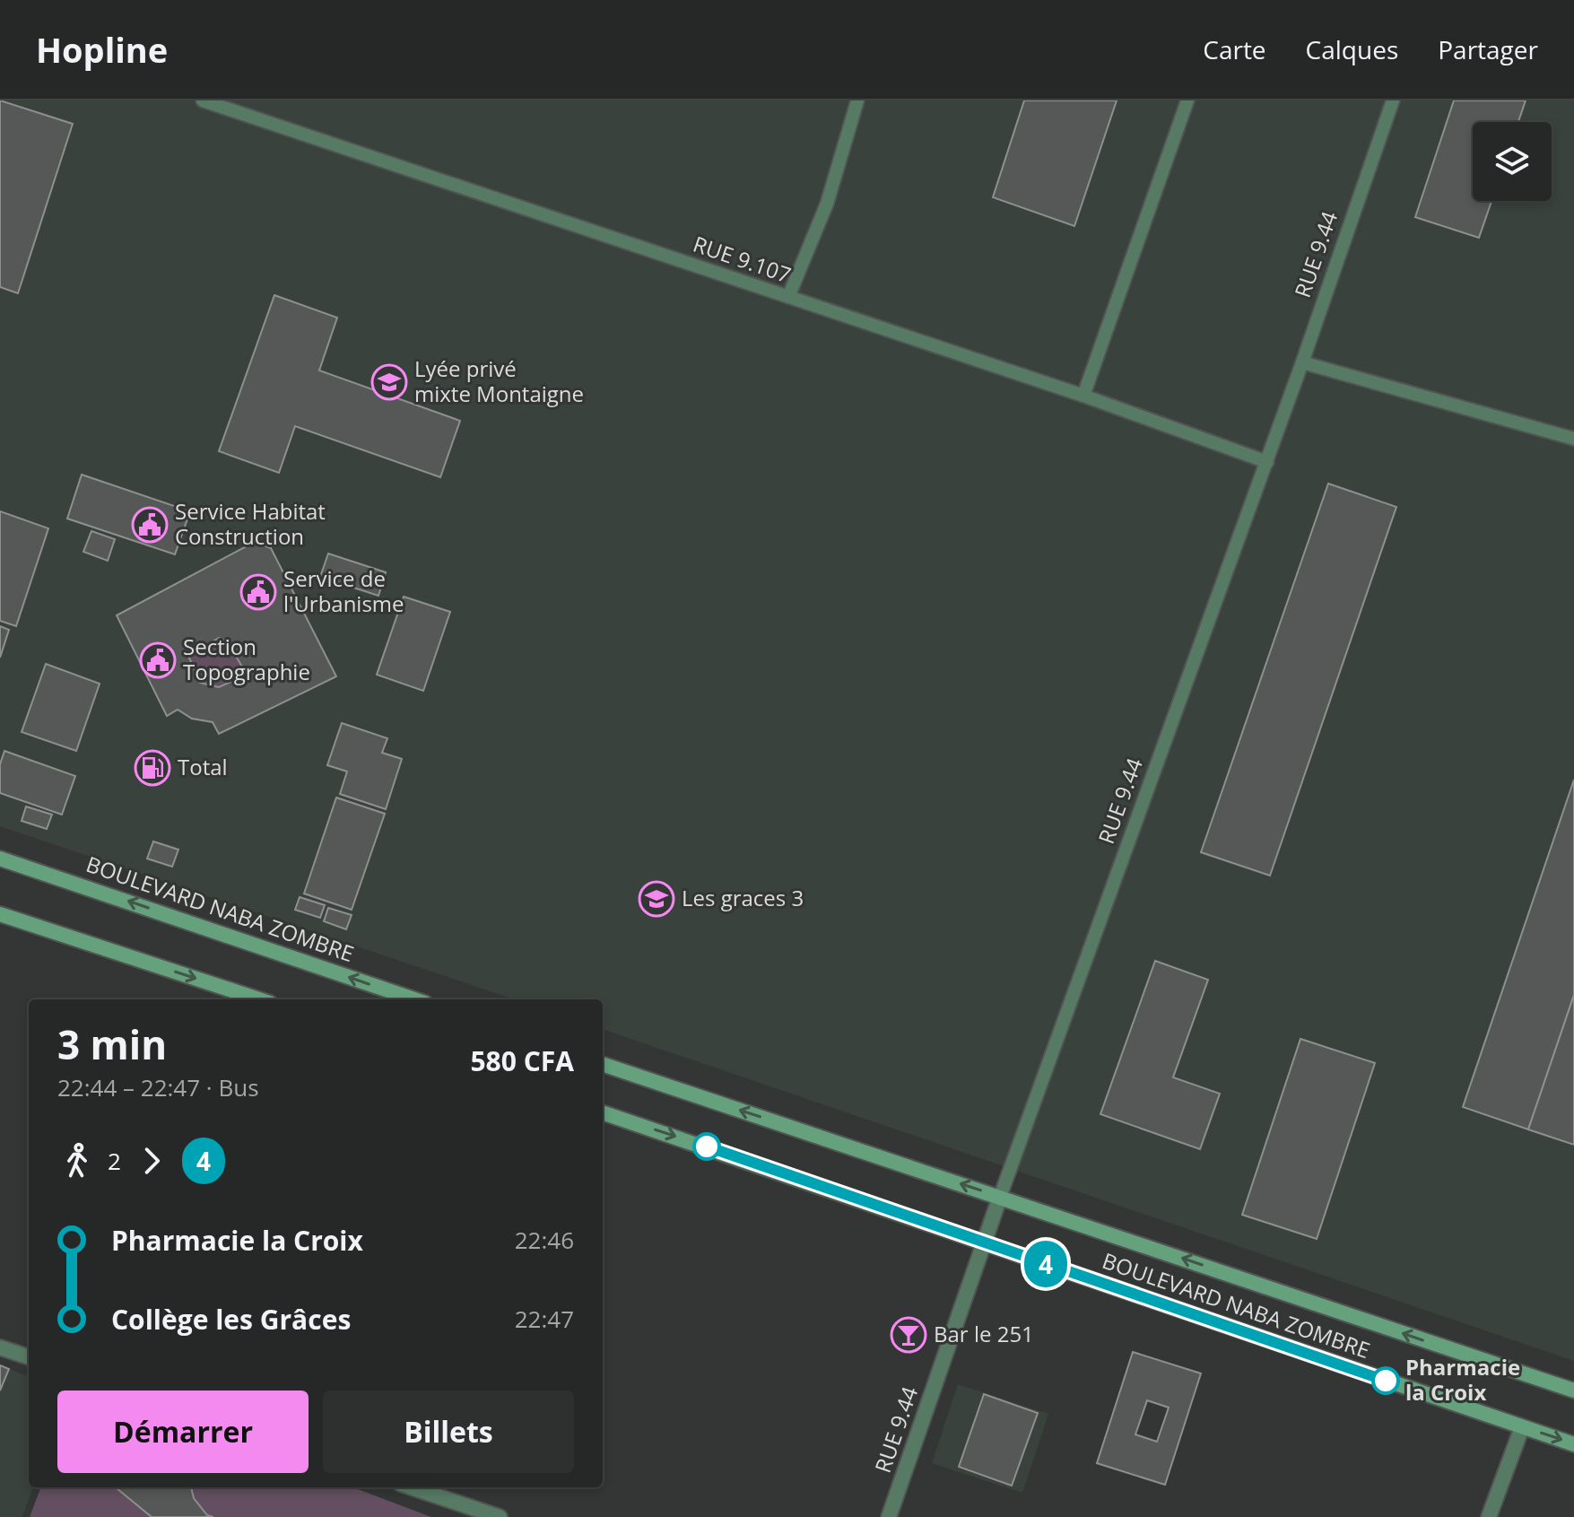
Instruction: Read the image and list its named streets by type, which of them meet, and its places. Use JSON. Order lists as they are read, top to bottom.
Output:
{
  "streets": {
    "main road": ["BOULEVARD NABA ZOMBRE"],
    "street": ["RUE 9.44"],
    "lane": ["RUE 9.107"]
  },
  "crossings": [
    ["RUE 9.44", "RUE 9.107"],
    ["RUE 9.44", "BOULEVARD NABA ZOMBRE"]
  ],
  "places": {
    "school or university": ["Lyée privé mixte Montaigne", "Les graces 3"],
    "public building": ["Service Habitat Construction", "Service de l'Urbanisme", "Section Topographie"],
    "fuel station": ["Total"],
    "bar": ["Bar le 251"],
    "other": ["Pharmacie la Croix"]
  },
  "lines": ["bus line 4"],
  "page": {
    "header": "Hopline",
    "nav": ["Carte", "Calques", "Partager"],
    "on_map": "4",
    "heading": ["3 min", "22:44 – 22:47 · Bus", "580 CFA"],
    "legs": ["2", "4"],
    "list": [
      {
        "name": "Pharmacie la Croix",
        "value": "22:46"
      },
      {
        "name": "Collège les Grâces",
        "value": "22:47"
      }
    ],
    "buttons": ["Démarrer", "Billets"]
  }
}
